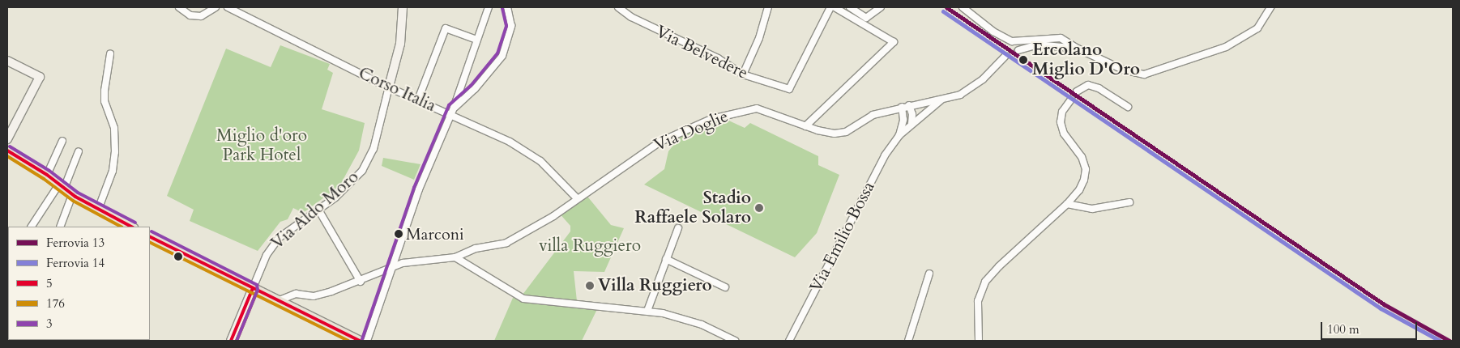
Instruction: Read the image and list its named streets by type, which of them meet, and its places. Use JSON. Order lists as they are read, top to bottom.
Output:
{
  "streets": {
    "street": [
      "Via Belvedere",
      "Corso Italia",
      "Via Doglie",
      "Via Aldo Moro",
      "Via Emilio Bossa"
    ]
  },
  "crossings": [
    ["Corso Italia", "Via Doglie"],
    ["Corso Italia", "Via Aldo Moro"],
    ["Via Doglie", "Via Emilio Bossa"]
  ],
  "parks": ["Miglio d'oro Park Hotel", "villa Ruggiero"],
  "places": [
    "Ercolano Miglio D'Oro",
    "Stadio Raffaele Solaro",
    "Marconi",
    "Villa Ruggiero"
  ],
  "lines": [
    "rail line 13",
    "transit line 3",
    "rail line 14",
    "transit line 5",
    "transit line 176"
  ],
  "legend": [
    "Ferrovia 13",
    "Ferrovia 14",
    "5",
    "176",
    "3"
  ],
  "scale_bar": "100 m"
}
